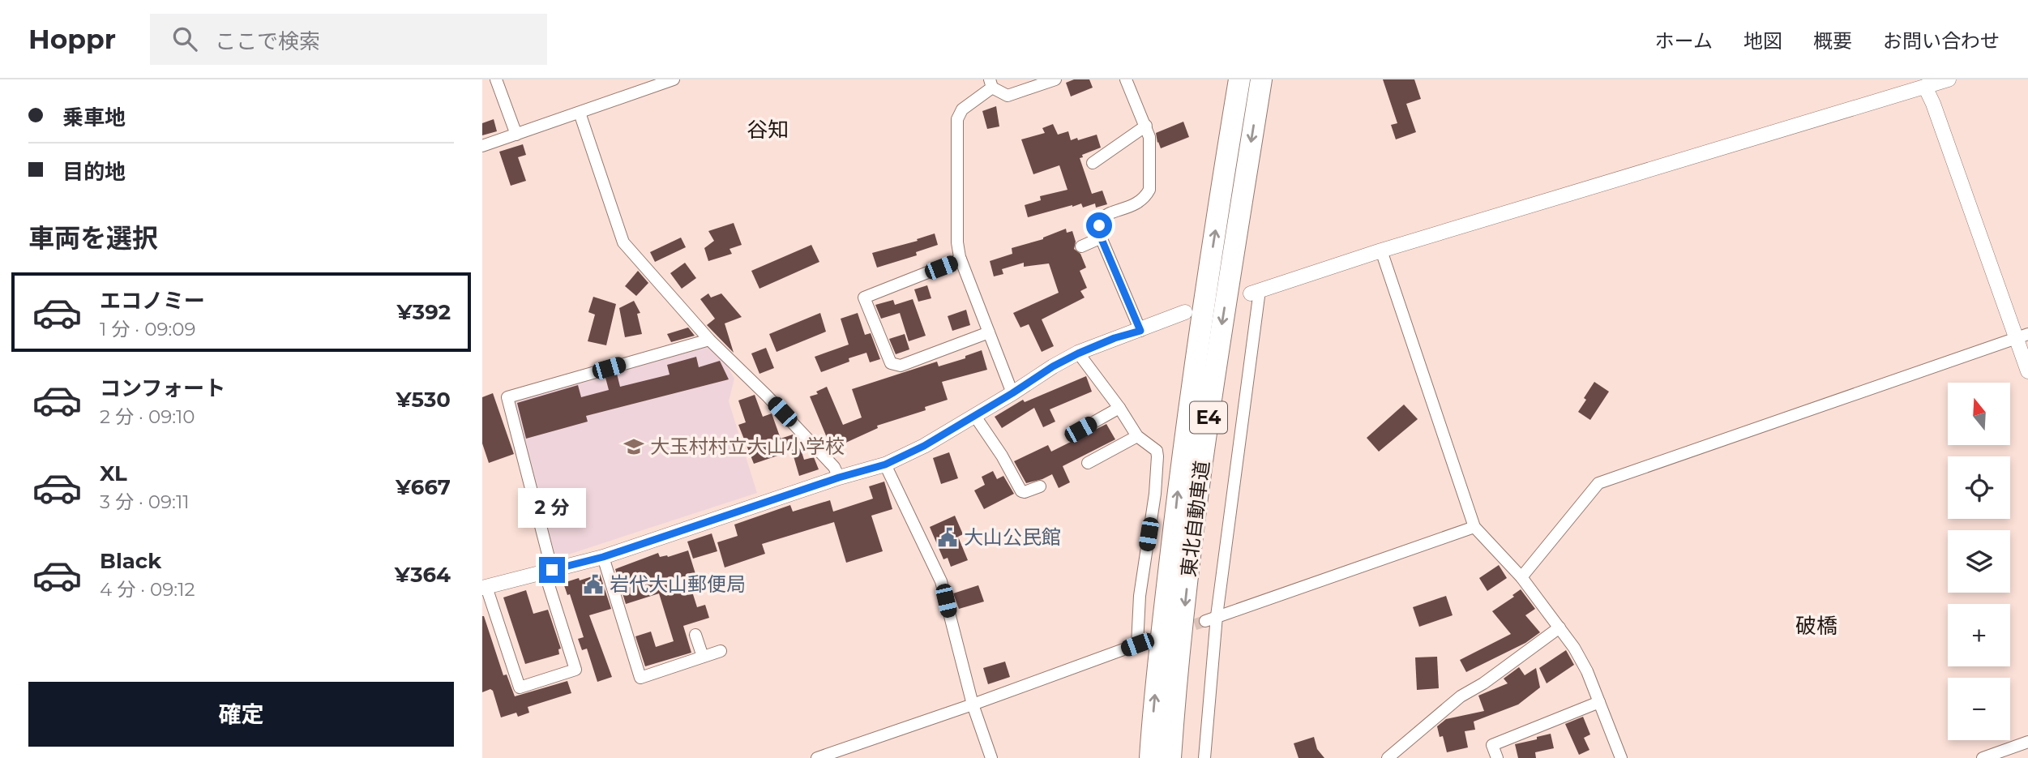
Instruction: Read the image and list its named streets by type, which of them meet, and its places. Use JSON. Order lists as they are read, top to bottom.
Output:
{
  "streets": {
    "highway": ["E4", "東北自動車道"]
  },
  "districts": ["谷知", "破橋"],
  "places": {
    "school or university": ["大玉村村立大山小学校"],
    "public building": ["大山公民館", "岩代大山郵便局"]
  },
  "north": "top",
  "page": {
    "header": "Hoppr",
    "search": "ここで検索",
    "nav": [
      "ホーム",
      "地図",
      "概要",
      "お問い合わせ"
    ],
    "banner": ["乗車地", "目的地"],
    "heading": "車両を選択",
    "list": [
      {
        "name": "エコノミー",
        "note": "1 分 · 09:09",
        "value": "¥392"
      },
      {
        "name": "コンフォート",
        "note": "2 分 · 09:10",
        "value": "¥530"
      },
      {
        "name": "XL",
        "note": "3 分 · 09:11",
        "value": "¥667"
      },
      {
        "name": "Black",
        "note": "4 分 · 09:12",
        "value": "¥364"
      }
    ],
    "map_buttons": ["+", "−"],
    "bubble": "2 分",
    "buttons": "確定"
  }
}
